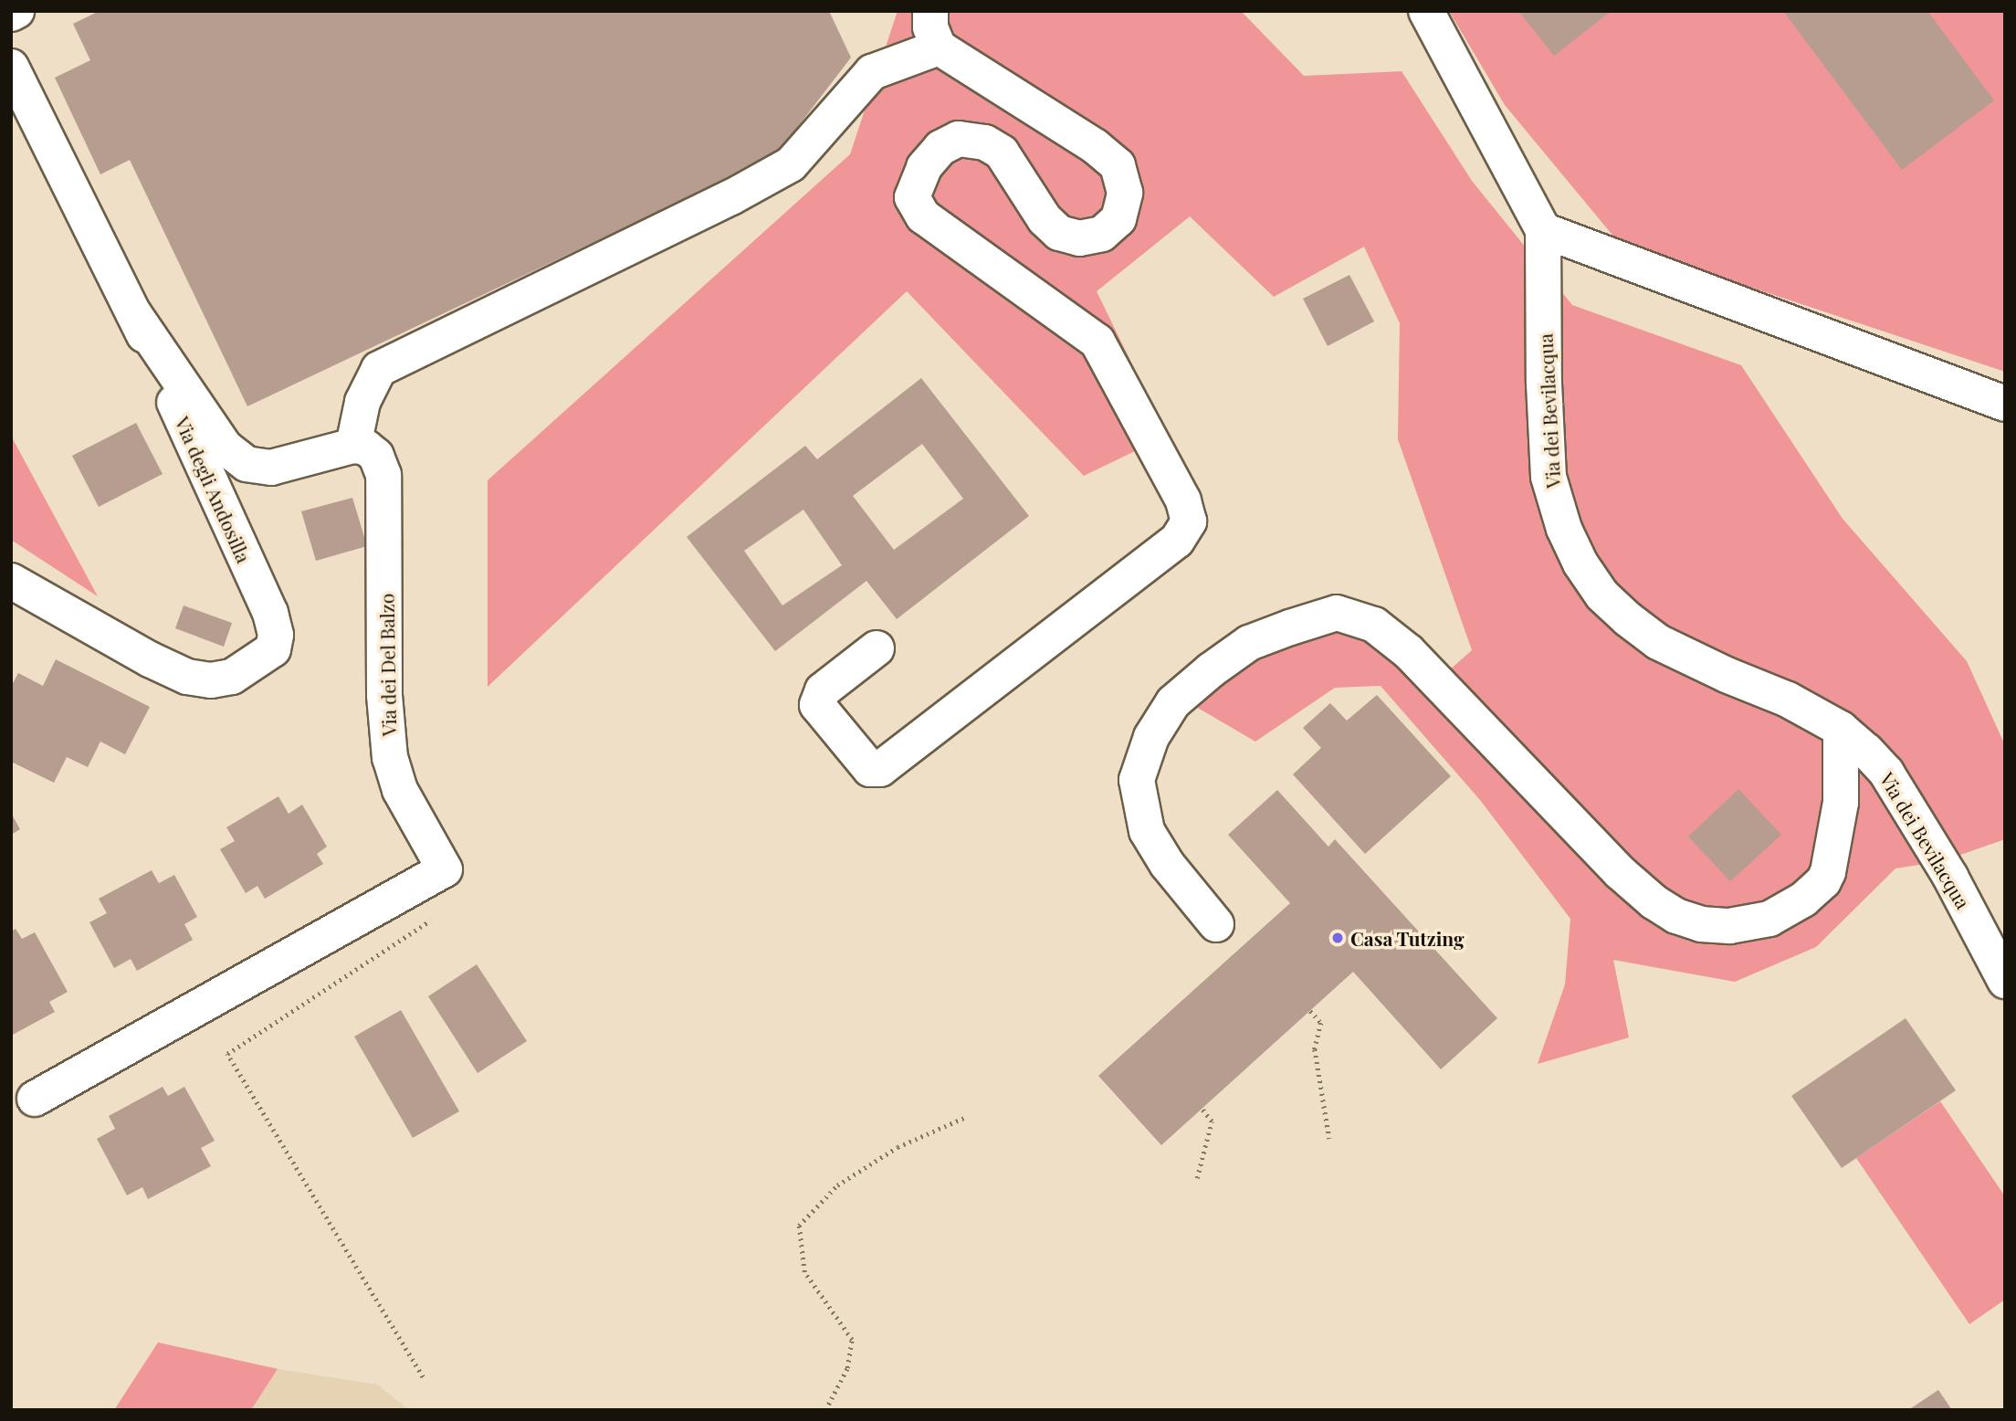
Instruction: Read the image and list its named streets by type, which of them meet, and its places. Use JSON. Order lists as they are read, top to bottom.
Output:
{
  "streets": {
    "street": ["Via dei Bevilacqua", "Via degli Andosilla", "Via dei Del Balzo"]
  },
  "places": ["Casa Tutzing"]
}
